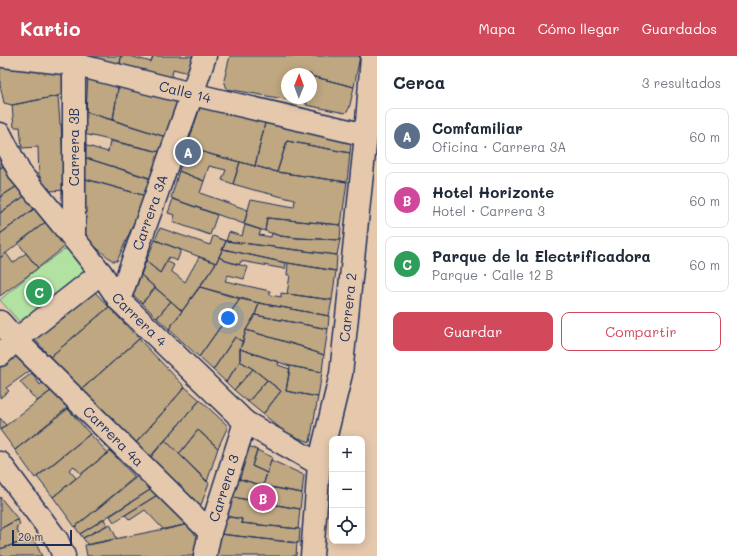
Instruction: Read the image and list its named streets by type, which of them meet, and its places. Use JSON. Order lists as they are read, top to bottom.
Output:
{
  "streets": {
    "street": [
      "Calle 14",
      "Carrera 3B",
      "Carrera 3A",
      "Carrera 2",
      "Carrera 4",
      "Carrera 4a",
      "Carrera 3"
    ]
  },
  "crossings": [
    ["Calle 14", "Carrera 3B"],
    ["Calle 14", "Carrera 3A"],
    ["Calle 14", "Carrera 2"],
    ["Carrera 3B", "Carrera 4"],
    ["Carrera 3A", "Carrera 4"],
    ["Carrera 2", "Carrera 4"],
    ["Carrera 4", "Carrera 3"],
    ["Carrera 4a", "Carrera 3"]
  ],
  "scale_bar": "20 m",
  "north": "top",
  "page": {
    "header": "Kartio",
    "nav": ["Mapa", "Cómo llegar", "Guardados"],
    "heading": ["Cerca", "3 resultados"],
    "list": [
      {
        "mark": "A",
        "name": "Comfamiliar",
        "note": "Oficina · Carrera 3A",
        "value": "60 m"
      },
      {
        "mark": "B",
        "name": "Hotel Horizonte",
        "note": "Hotel · Carrera 3",
        "value": "60 m"
      },
      {
        "mark": "C",
        "name": "Parque de la Electrificadora",
        "note": "Parque · Calle 12 B",
        "value": "60 m"
      }
    ],
    "pins": ["A", "C", "B"],
    "buttons": ["Guardar", "Compartir"],
    "map_buttons": ["+", "−"],
    "scale": "20 m"
  }
}
